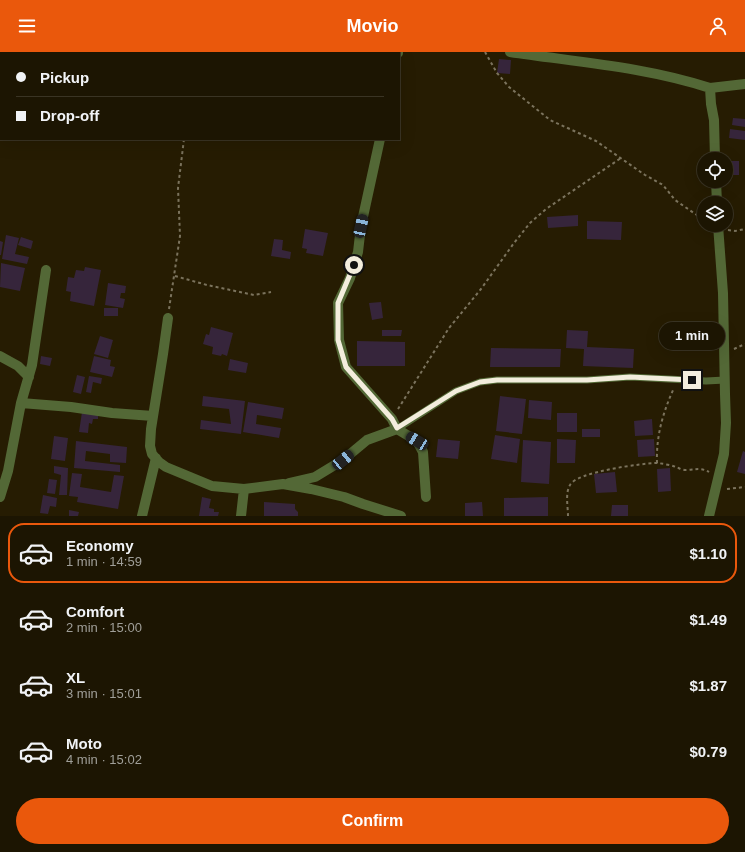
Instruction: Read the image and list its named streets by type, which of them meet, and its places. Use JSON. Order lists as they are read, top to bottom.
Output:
{
  "page": {
    "header": "Movio",
    "banner": ["Pickup", "Drop-off"],
    "bubble": "1 min",
    "list": [
      {
        "name": "Economy",
        "note": "1 min · 14:59",
        "value": "$1.10"
      },
      {
        "name": "Comfort",
        "note": "2 min · 15:00",
        "value": "$1.49"
      },
      {
        "name": "XL",
        "note": "3 min · 15:01",
        "value": "$1.87"
      },
      {
        "name": "Moto",
        "note": "4 min · 15:02",
        "value": "$0.79"
      }
    ],
    "buttons": "Confirm"
  }
}
